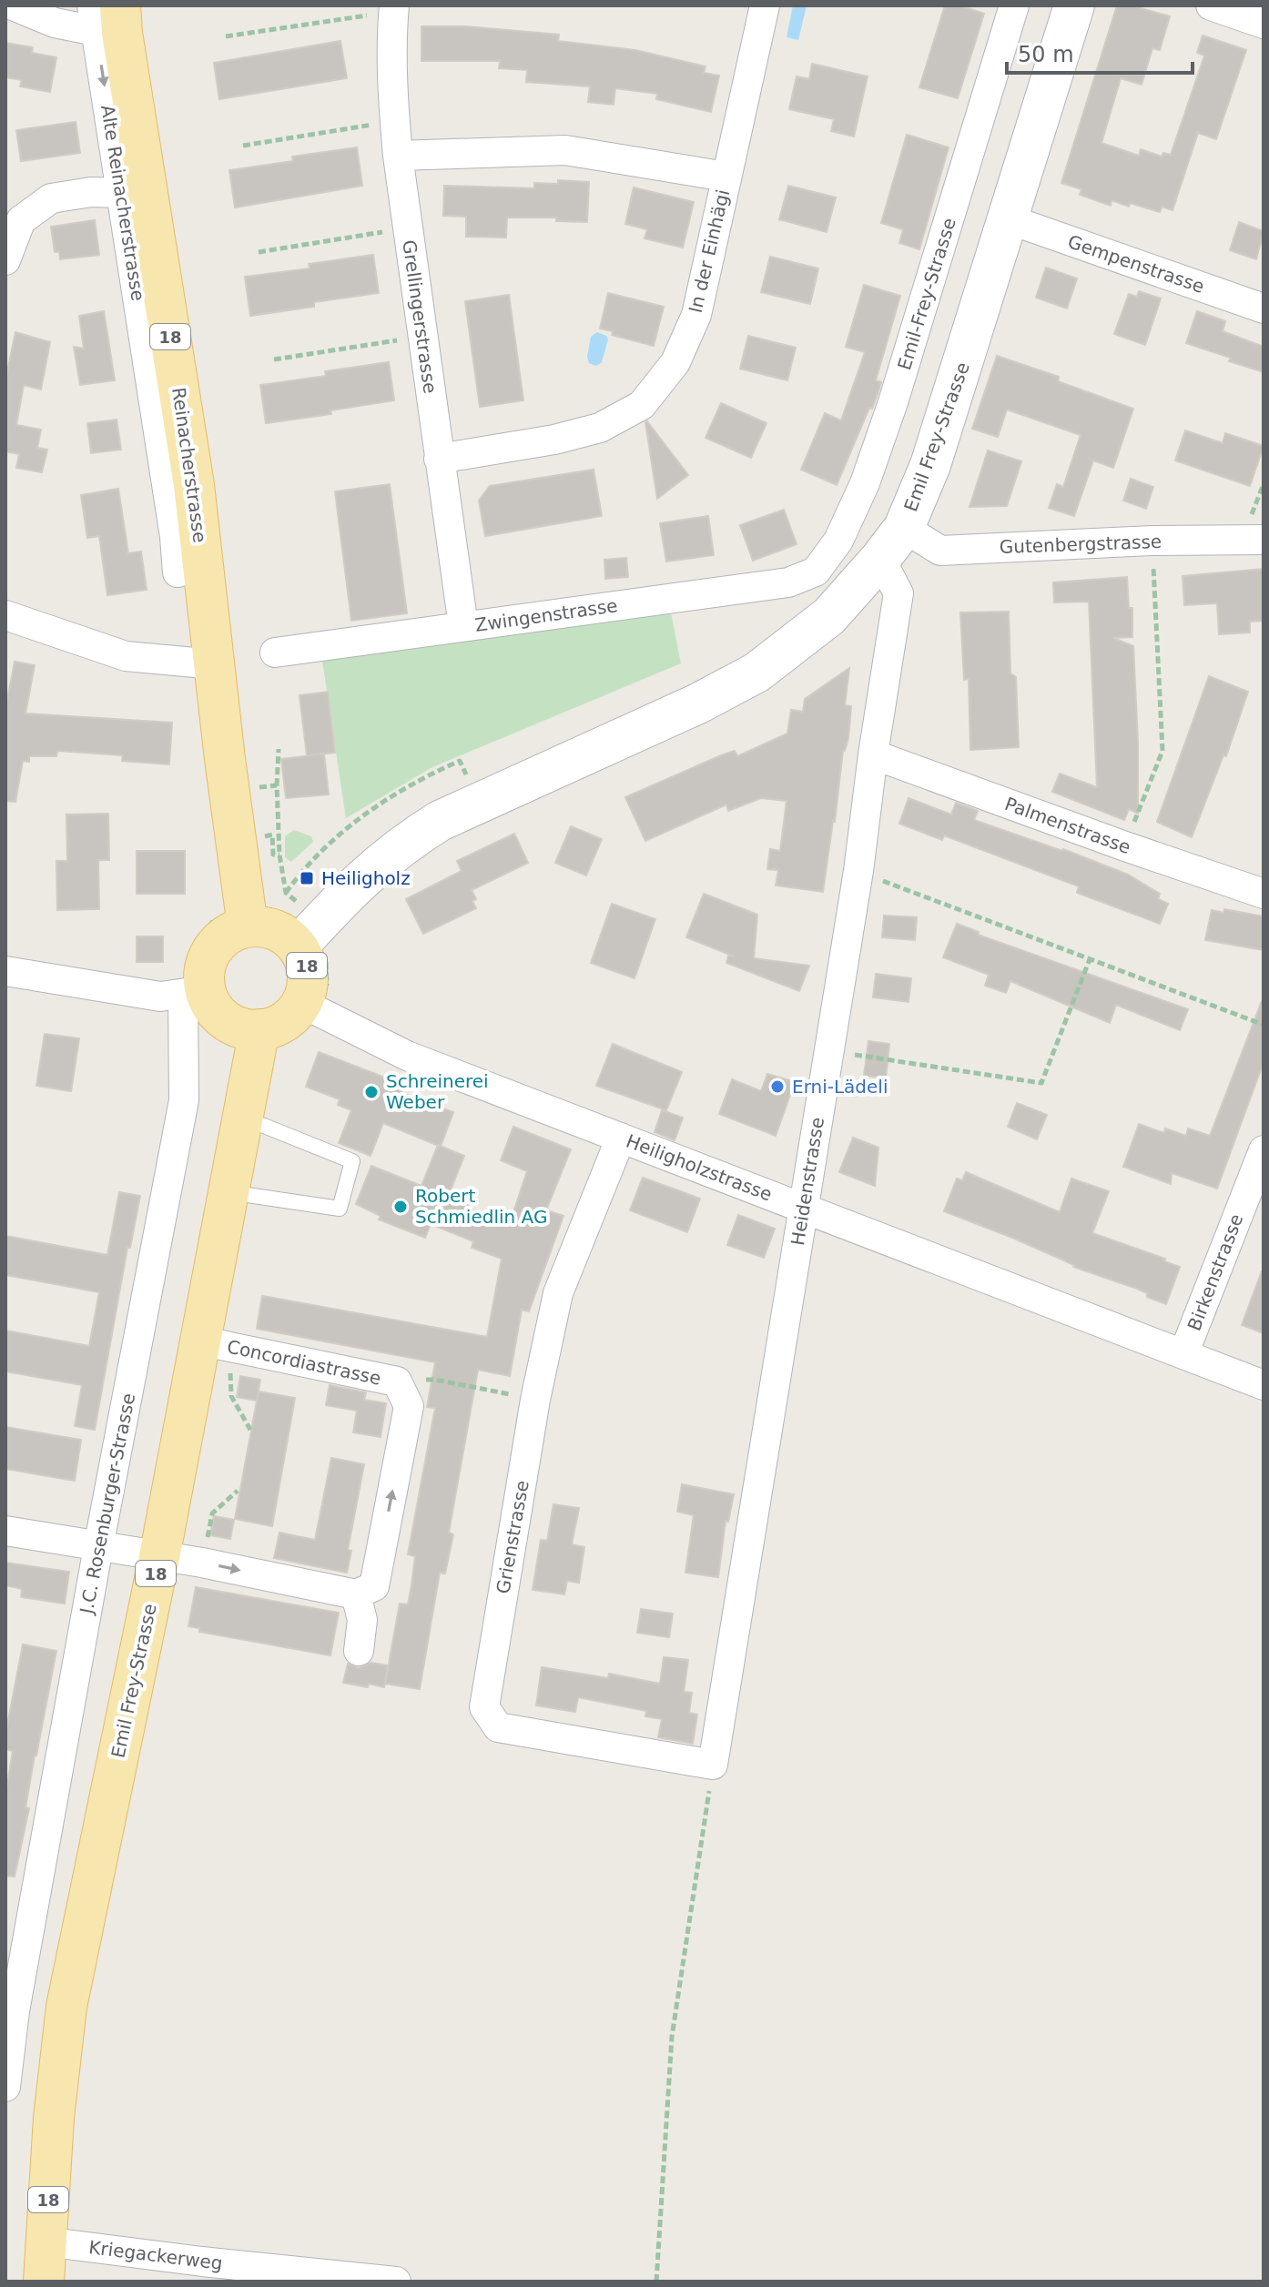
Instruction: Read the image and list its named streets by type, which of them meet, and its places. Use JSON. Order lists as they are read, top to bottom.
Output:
{
  "streets": {
    "main road": ["18", "Emil Frey-Strasse", "Reinacherstrasse"],
    "street": [
      "Alte Reinacherstrasse",
      "In der Einhägi",
      "Gempenstrasse",
      "Emil-Frey-Strasse",
      "Grellingerstrasse",
      "Gutenbergstrasse",
      "Zwingenstrasse",
      "Palmenstrasse",
      "Heiligholzstrasse",
      "Heidenstrasse",
      "Birkenstrasse",
      "Concordiastrasse",
      "J.C. Rosenburger-Strasse",
      "Grienstrasse",
      "Kriegackerweg"
    ]
  },
  "crossings": [
    ["Alte Reinacherstrasse", "Reinacherstrasse"],
    ["In der Einhägi", "Grellingerstrasse"],
    ["Gempenstrasse", "Emil Frey-Strasse"],
    ["Emil-Frey-Strasse", "Zwingenstrasse"],
    ["Grellingerstrasse", "Zwingenstrasse"],
    ["18", "Emil Frey-Strasse"],
    ["18", "Reinacherstrasse"],
    ["18", "Heiligholzstrasse"],
    ["18", "J.C. Rosenburger-Strasse"],
    ["18", "Kriegackerweg"],
    ["Emil Frey-Strasse", "Reinacherstrasse"],
    ["Emil Frey-Strasse", "Gutenbergstrasse"],
    ["Emil Frey-Strasse", "Heiligholzstrasse"],
    ["Emil Frey-Strasse", "Heidenstrasse"],
    ["Emil Frey-Strasse", "Concordiastrasse"],
    ["Emil Frey-Strasse", "J.C. Rosenburger-Strasse"],
    ["Emil Frey-Strasse", "Kriegackerweg"],
    ["Reinacherstrasse", "Heiligholzstrasse"],
    ["Reinacherstrasse", "J.C. Rosenburger-Strasse"],
    ["Palmenstrasse", "Heidenstrasse"],
    ["Heiligholzstrasse", "Heidenstrasse"],
    ["Heiligholzstrasse", "Birkenstrasse"],
    ["Heiligholzstrasse", "J.C. Rosenburger-Strasse"],
    ["Heiligholzstrasse", "Grienstrasse"],
    ["Heidenstrasse", "Grienstrasse"]
  ],
  "one_way": ["Concordiastrasse"],
  "places": {
    "transit": ["Heiligholz"],
    "other": ["Erni-Lädeli", "Schreinerei Weber", "Robert Schmiedlin AG"]
  },
  "scale_bar": "50 m"
}
